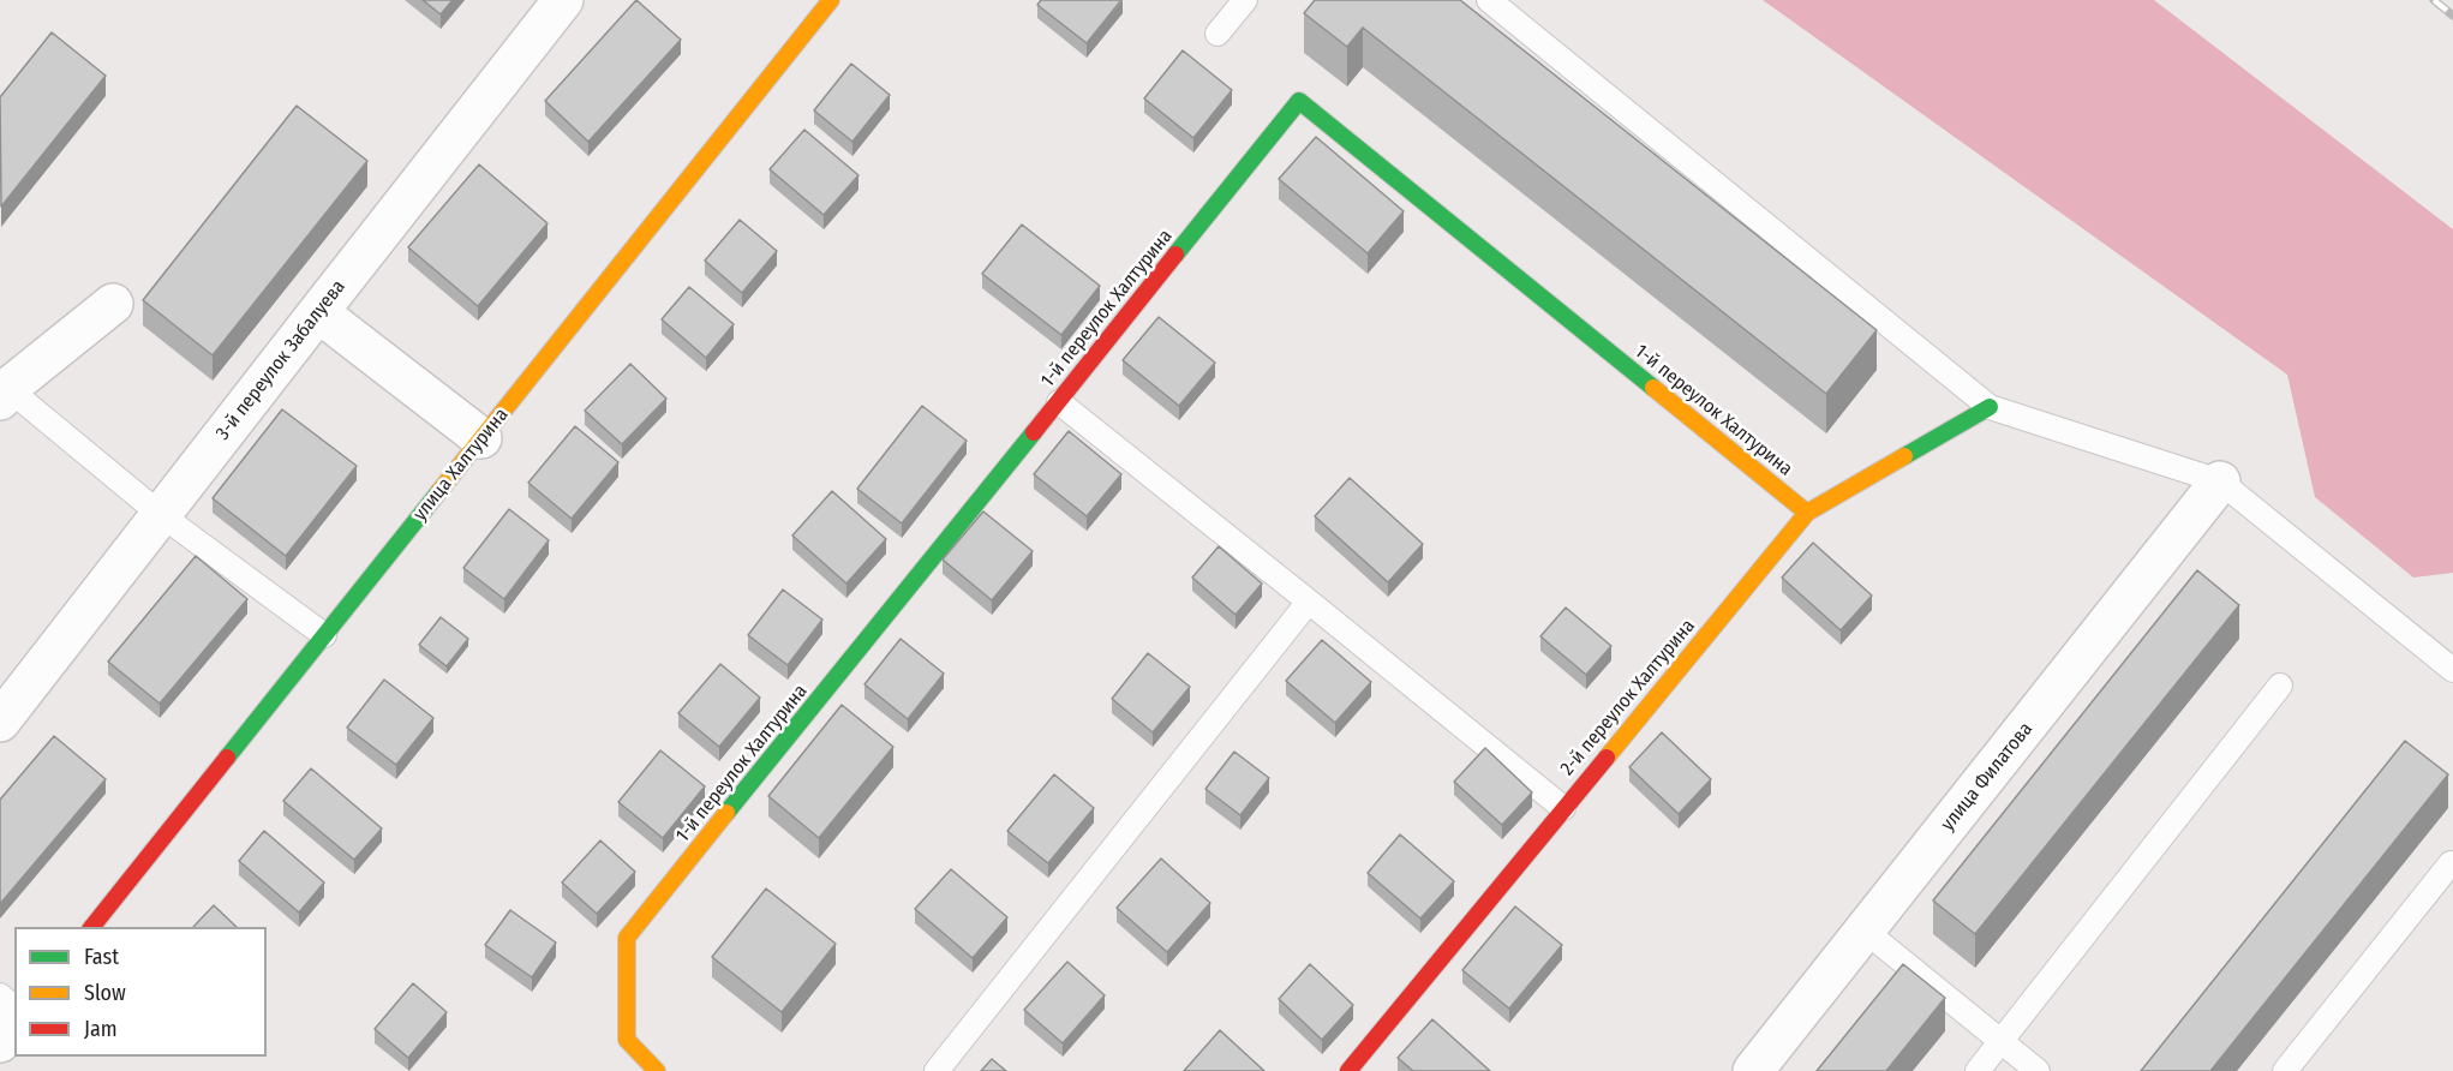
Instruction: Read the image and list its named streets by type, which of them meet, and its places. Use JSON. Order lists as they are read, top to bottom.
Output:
{
  "streets": {
    "street": [
      "1-й переулок Халтурина",
      "3-й переулок Забалуева",
      "улица Халтурина",
      "2-й переулок Халтурина",
      "улица Филатова"
    ]
  },
  "crossings": [
    ["1-й переулок Халтурина", "2-й переулок Халтурина"]
  ],
  "legend": ["Fast", "Slow", "Jam"]
}
